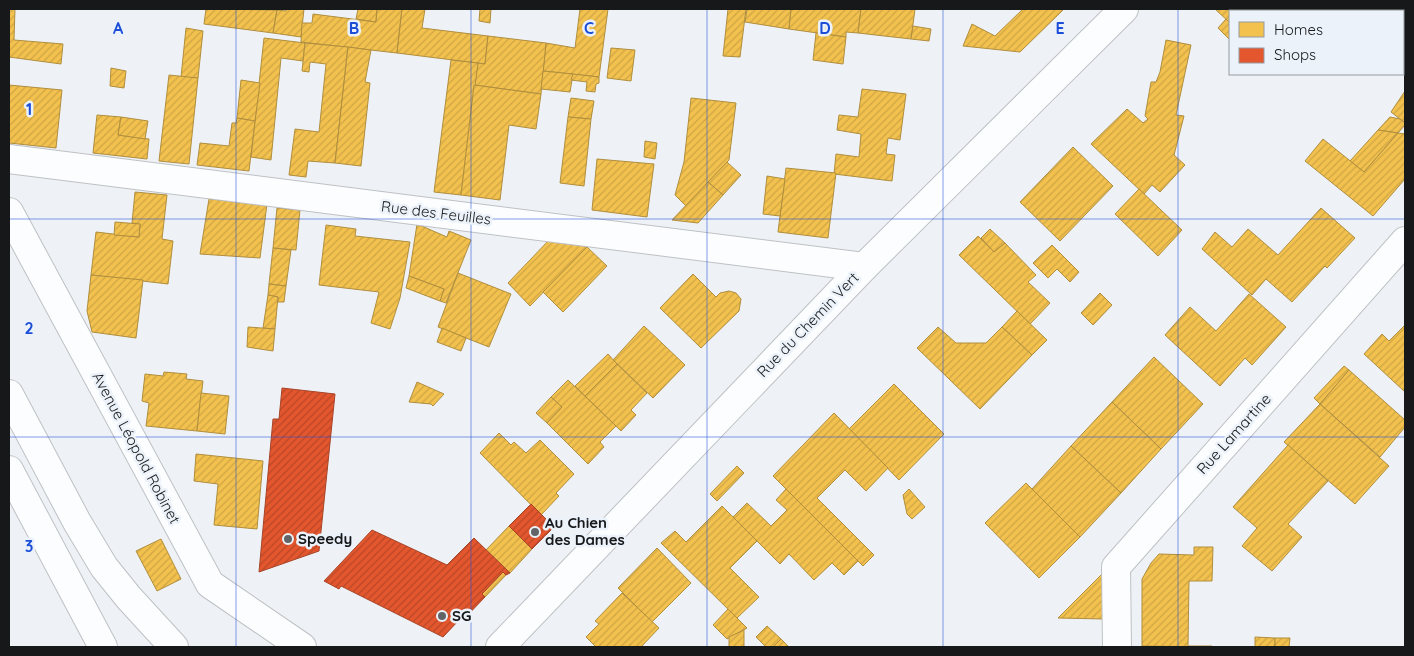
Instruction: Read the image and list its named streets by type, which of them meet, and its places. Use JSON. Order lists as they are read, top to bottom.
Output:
{
  "streets": {
    "street": [
      "Rue des Feuilles",
      "Rue du Chemin Vert",
      "Rue Lamartine",
      "Avenue Léopold Robinet"
    ]
  },
  "crossings": [
    ["Rue des Feuilles", "Rue du Chemin Vert"]
  ],
  "places": ["Au Chien des Dames", "Speedy", "SG"],
  "legend": ["Homes", "Shops"],
  "grid": {
    "columns": [
      "A",
      "B",
      "C",
      "D",
      "E"
    ],
    "rows": ["1", "2", "3"]
  }
}
